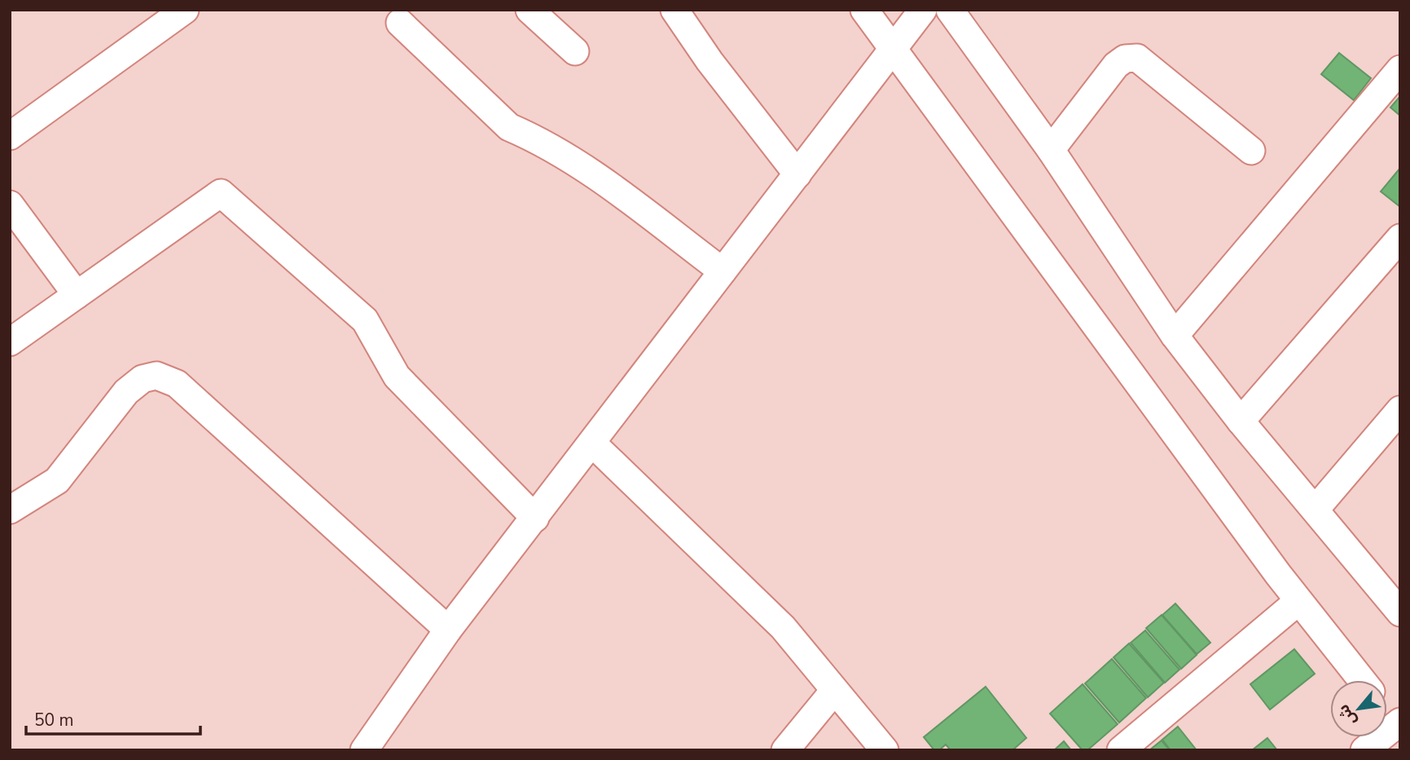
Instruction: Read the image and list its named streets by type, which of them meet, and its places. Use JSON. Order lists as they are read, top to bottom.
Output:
{
  "scale_bar": "50 m",
  "north": "bottom left"
}
